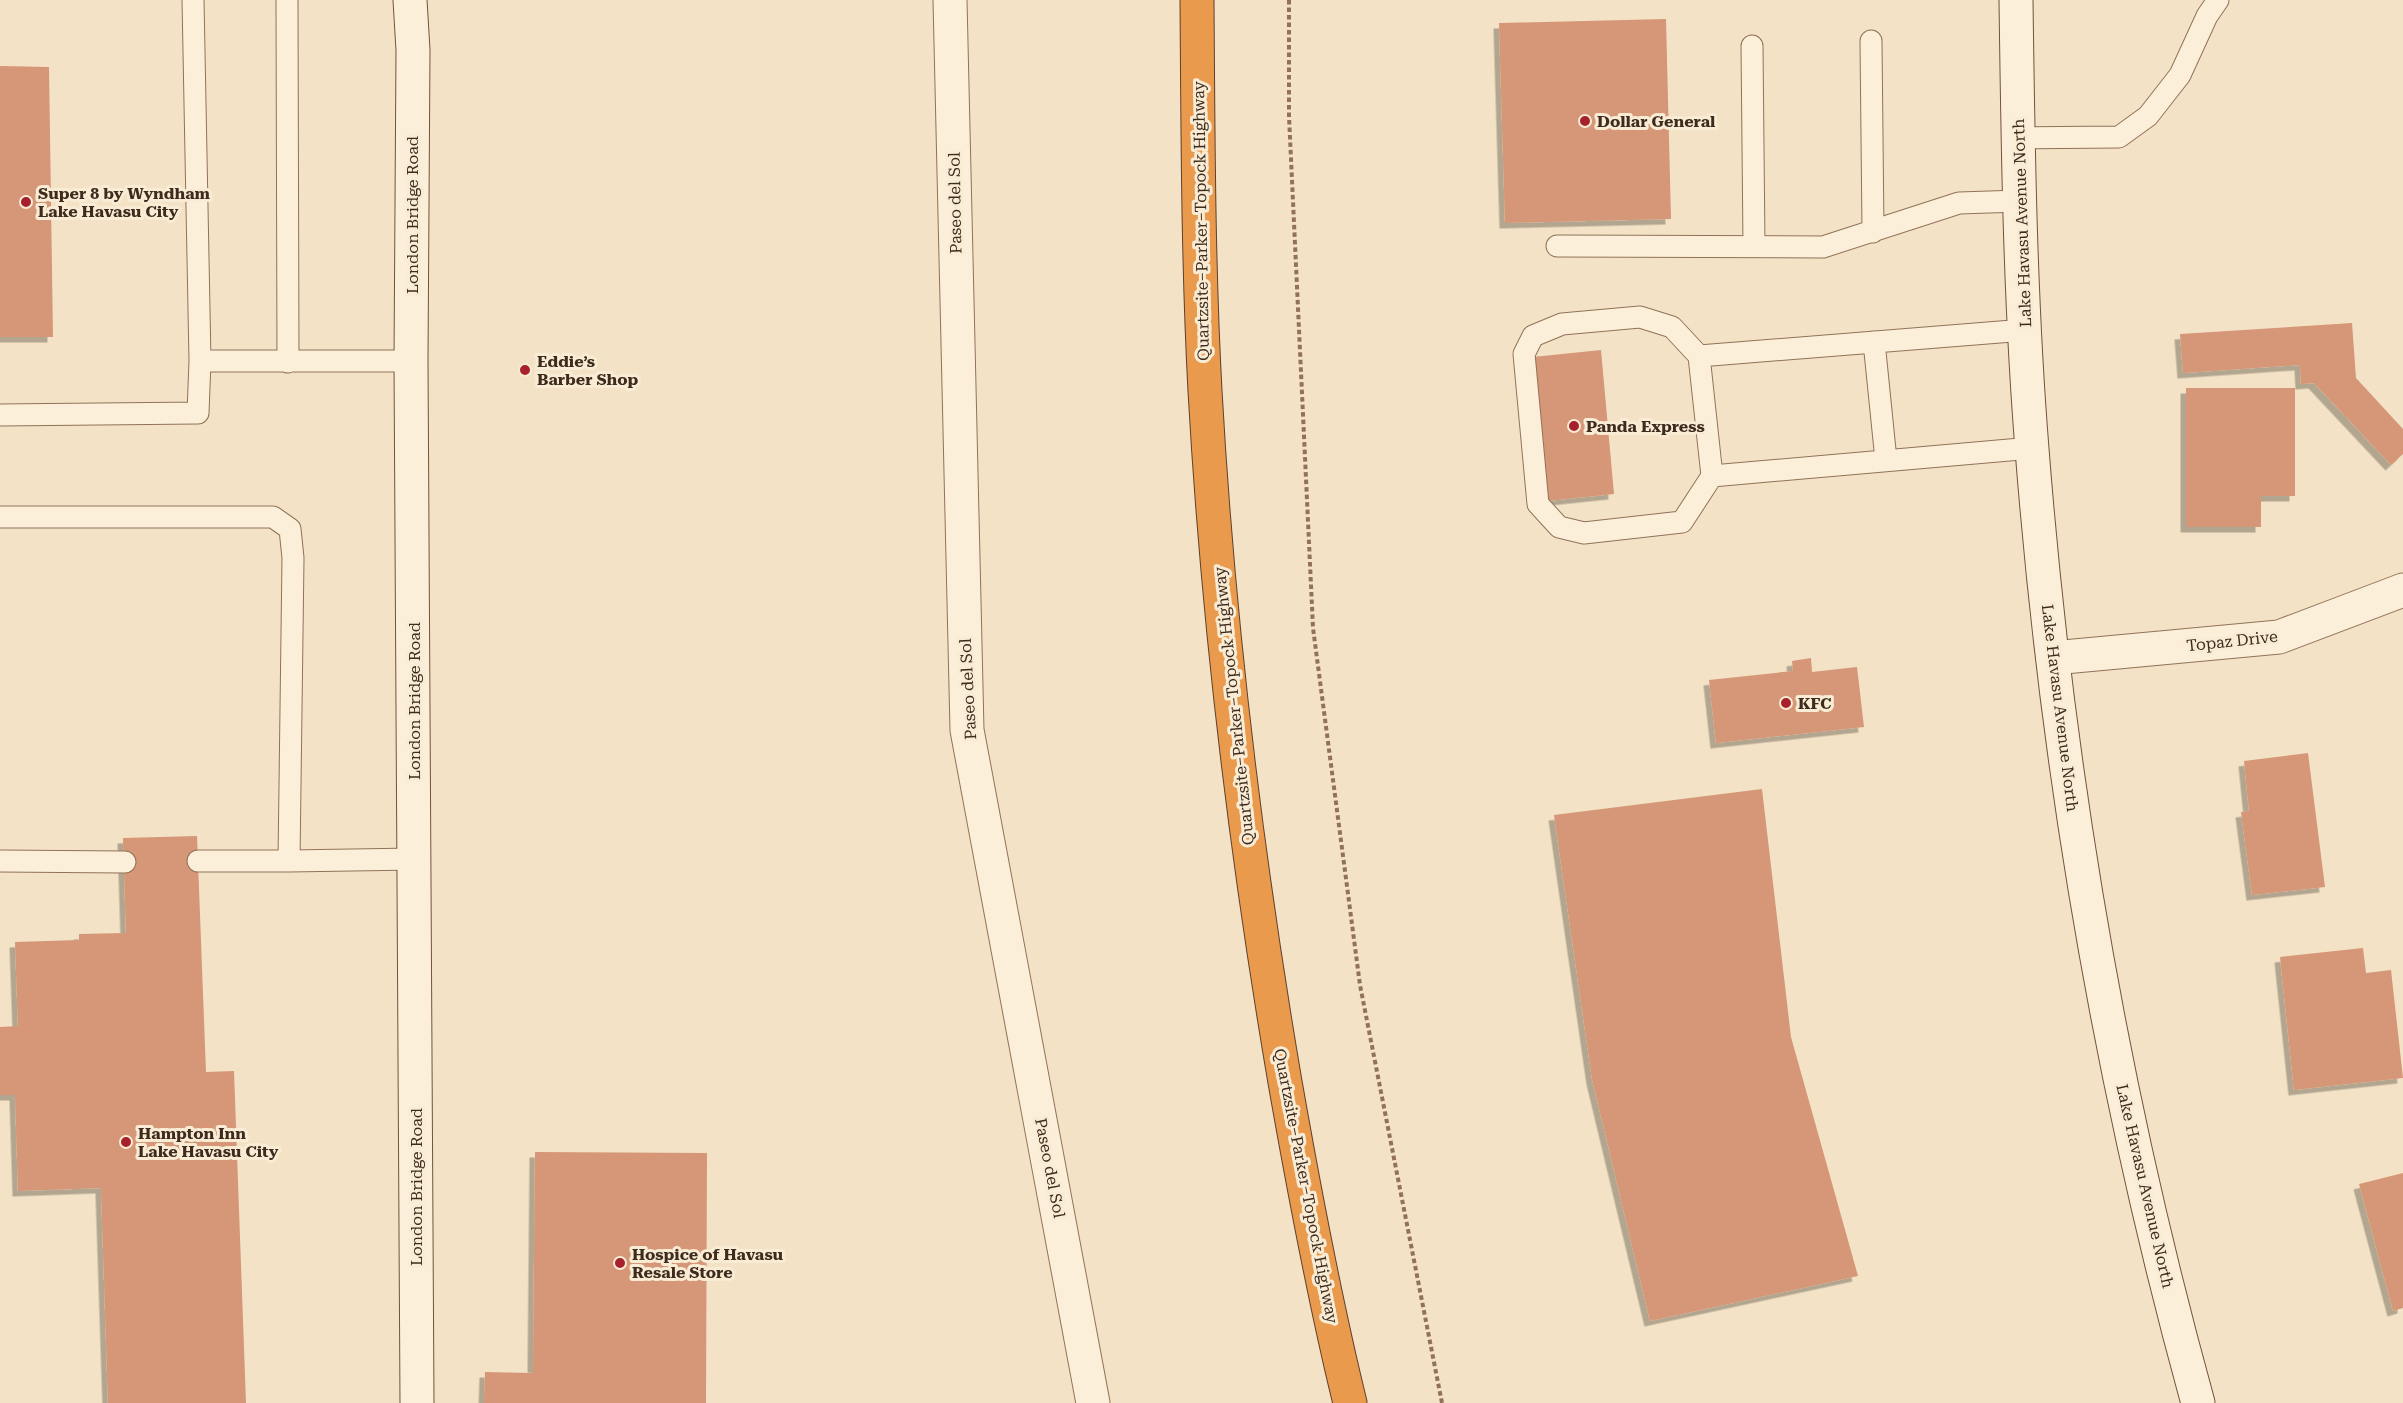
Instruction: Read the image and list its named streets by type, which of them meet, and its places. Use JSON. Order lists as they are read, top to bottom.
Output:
{
  "streets": {
    "highway": ["Quartzsite–Parker–Topock Highway"],
    "street": [
      "Paseo del Sol",
      "London Bridge Road",
      "Lake Havasu Avenue North",
      "Topaz Drive"
    ]
  },
  "crossings": [
    ["Lake Havasu Avenue North", "Topaz Drive"]
  ],
  "places": [
    "Dollar General",
    "Super 8 by Wyndham Lake Havasu City",
    "Eddie’s Barber Shop",
    "Panda Express",
    "KFC",
    "Hampton Inn Lake Havasu City",
    "Hospice of Havasu Resale Store"
  ]
}
